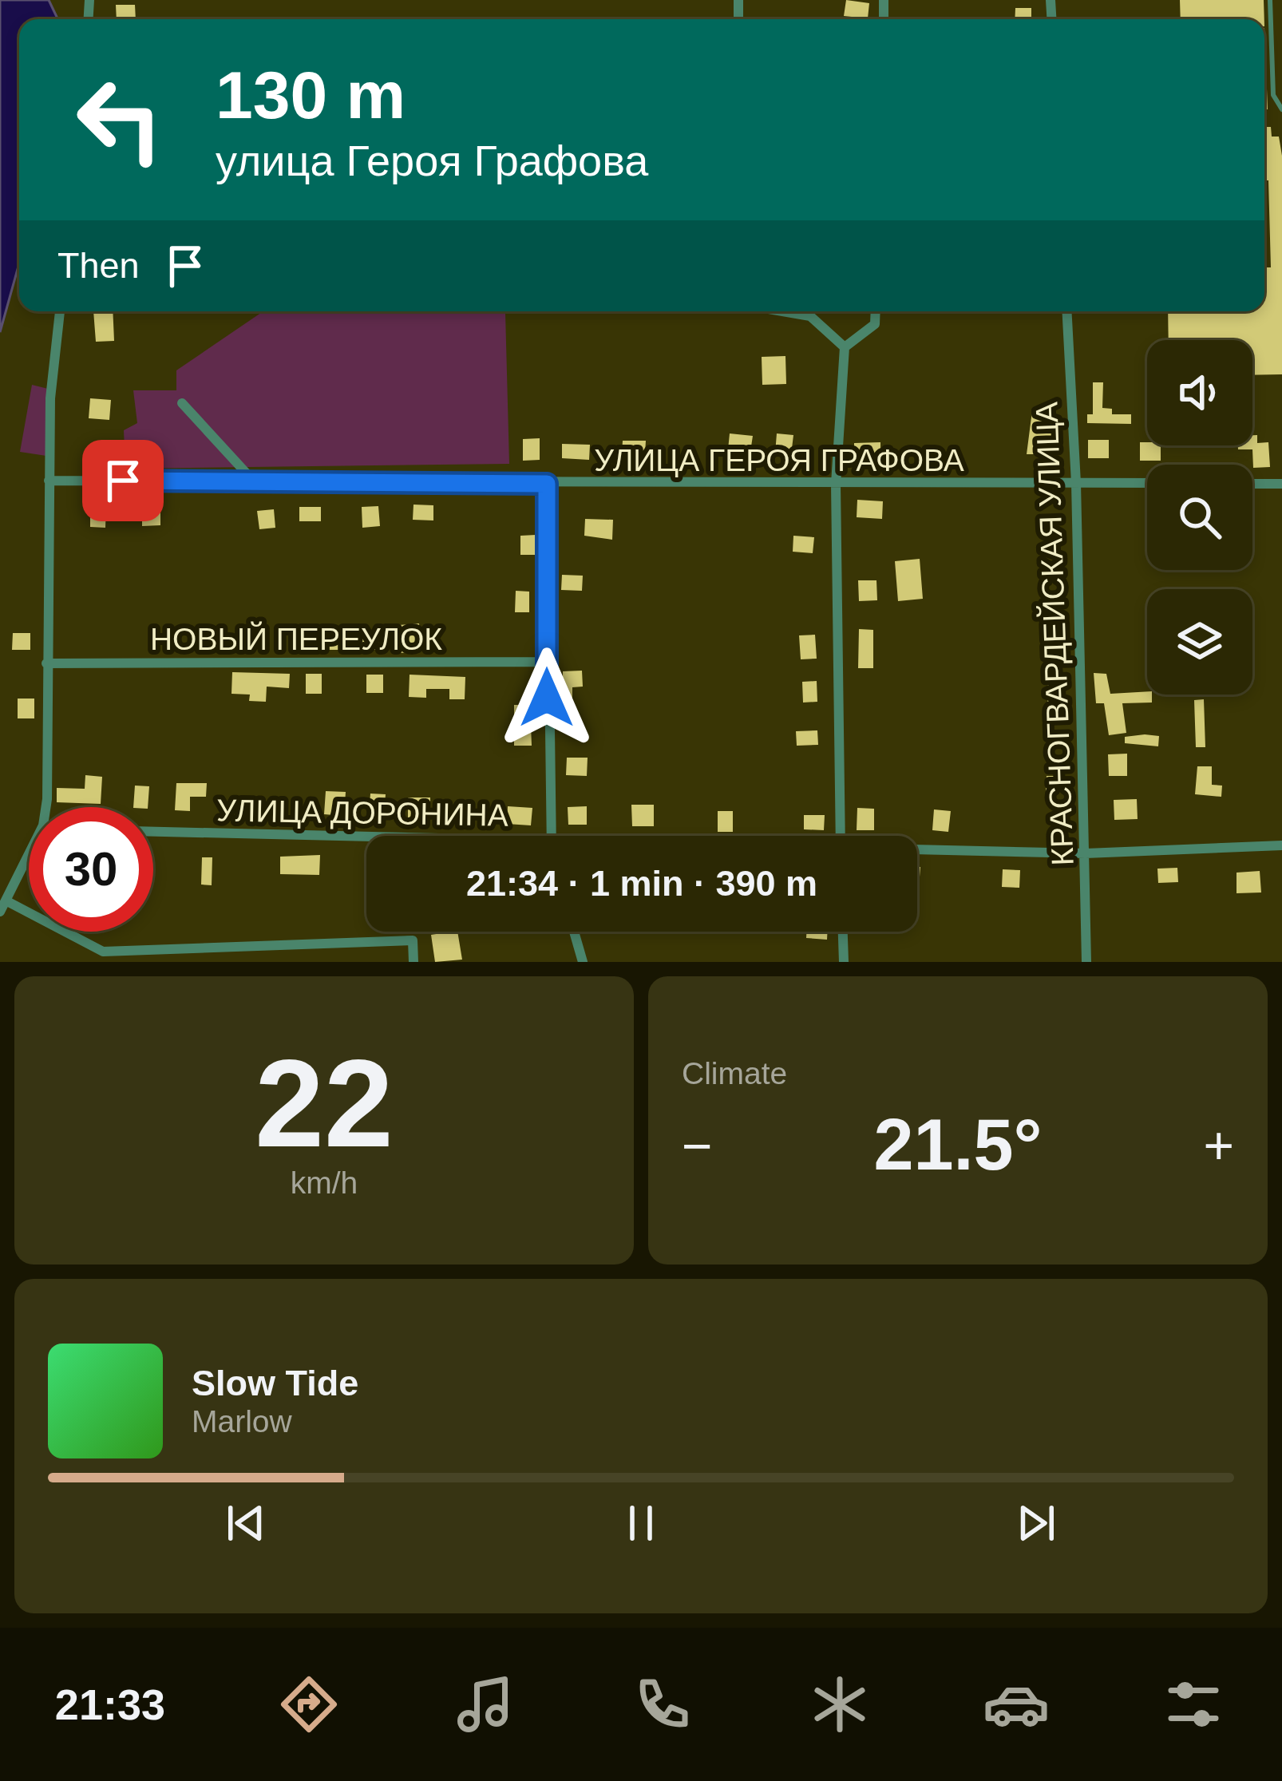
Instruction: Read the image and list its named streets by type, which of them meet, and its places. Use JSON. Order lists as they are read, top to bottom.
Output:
{
  "streets": {
    "street": [
      "УЛИЦА ГЕРОЯ ГРАФОВА",
      "КРАСНОГВАРДЕЙСКАЯ УЛИЦА",
      "НОВЫЙ ПЕРЕУЛОК",
      "УЛИЦА ДОРОНИНА"
    ]
  },
  "crossings": [
    ["УЛИЦА ГЕРОЯ ГРАФОВА", "КРАСНОГВАРДЕЙСКАЯ УЛИЦА"],
    ["КРАСНОГВАРДЕЙСКАЯ УЛИЦА", "УЛИЦА ДОРОНИНА"]
  ],
  "page": {
    "turn": ["130 m", "улица Героя Графова"],
    "then": "Then",
    "limit": "30",
    "trip": "21:34 · 1 min · 390 m",
    "tile": [
      ["22", "km/h"],
      "Climate"
    ],
    "heat": ["−", "21.5°", "+"],
    "song": ["Slow Tide", "Marlow"],
    "tabs": "21:33"
  }
}
